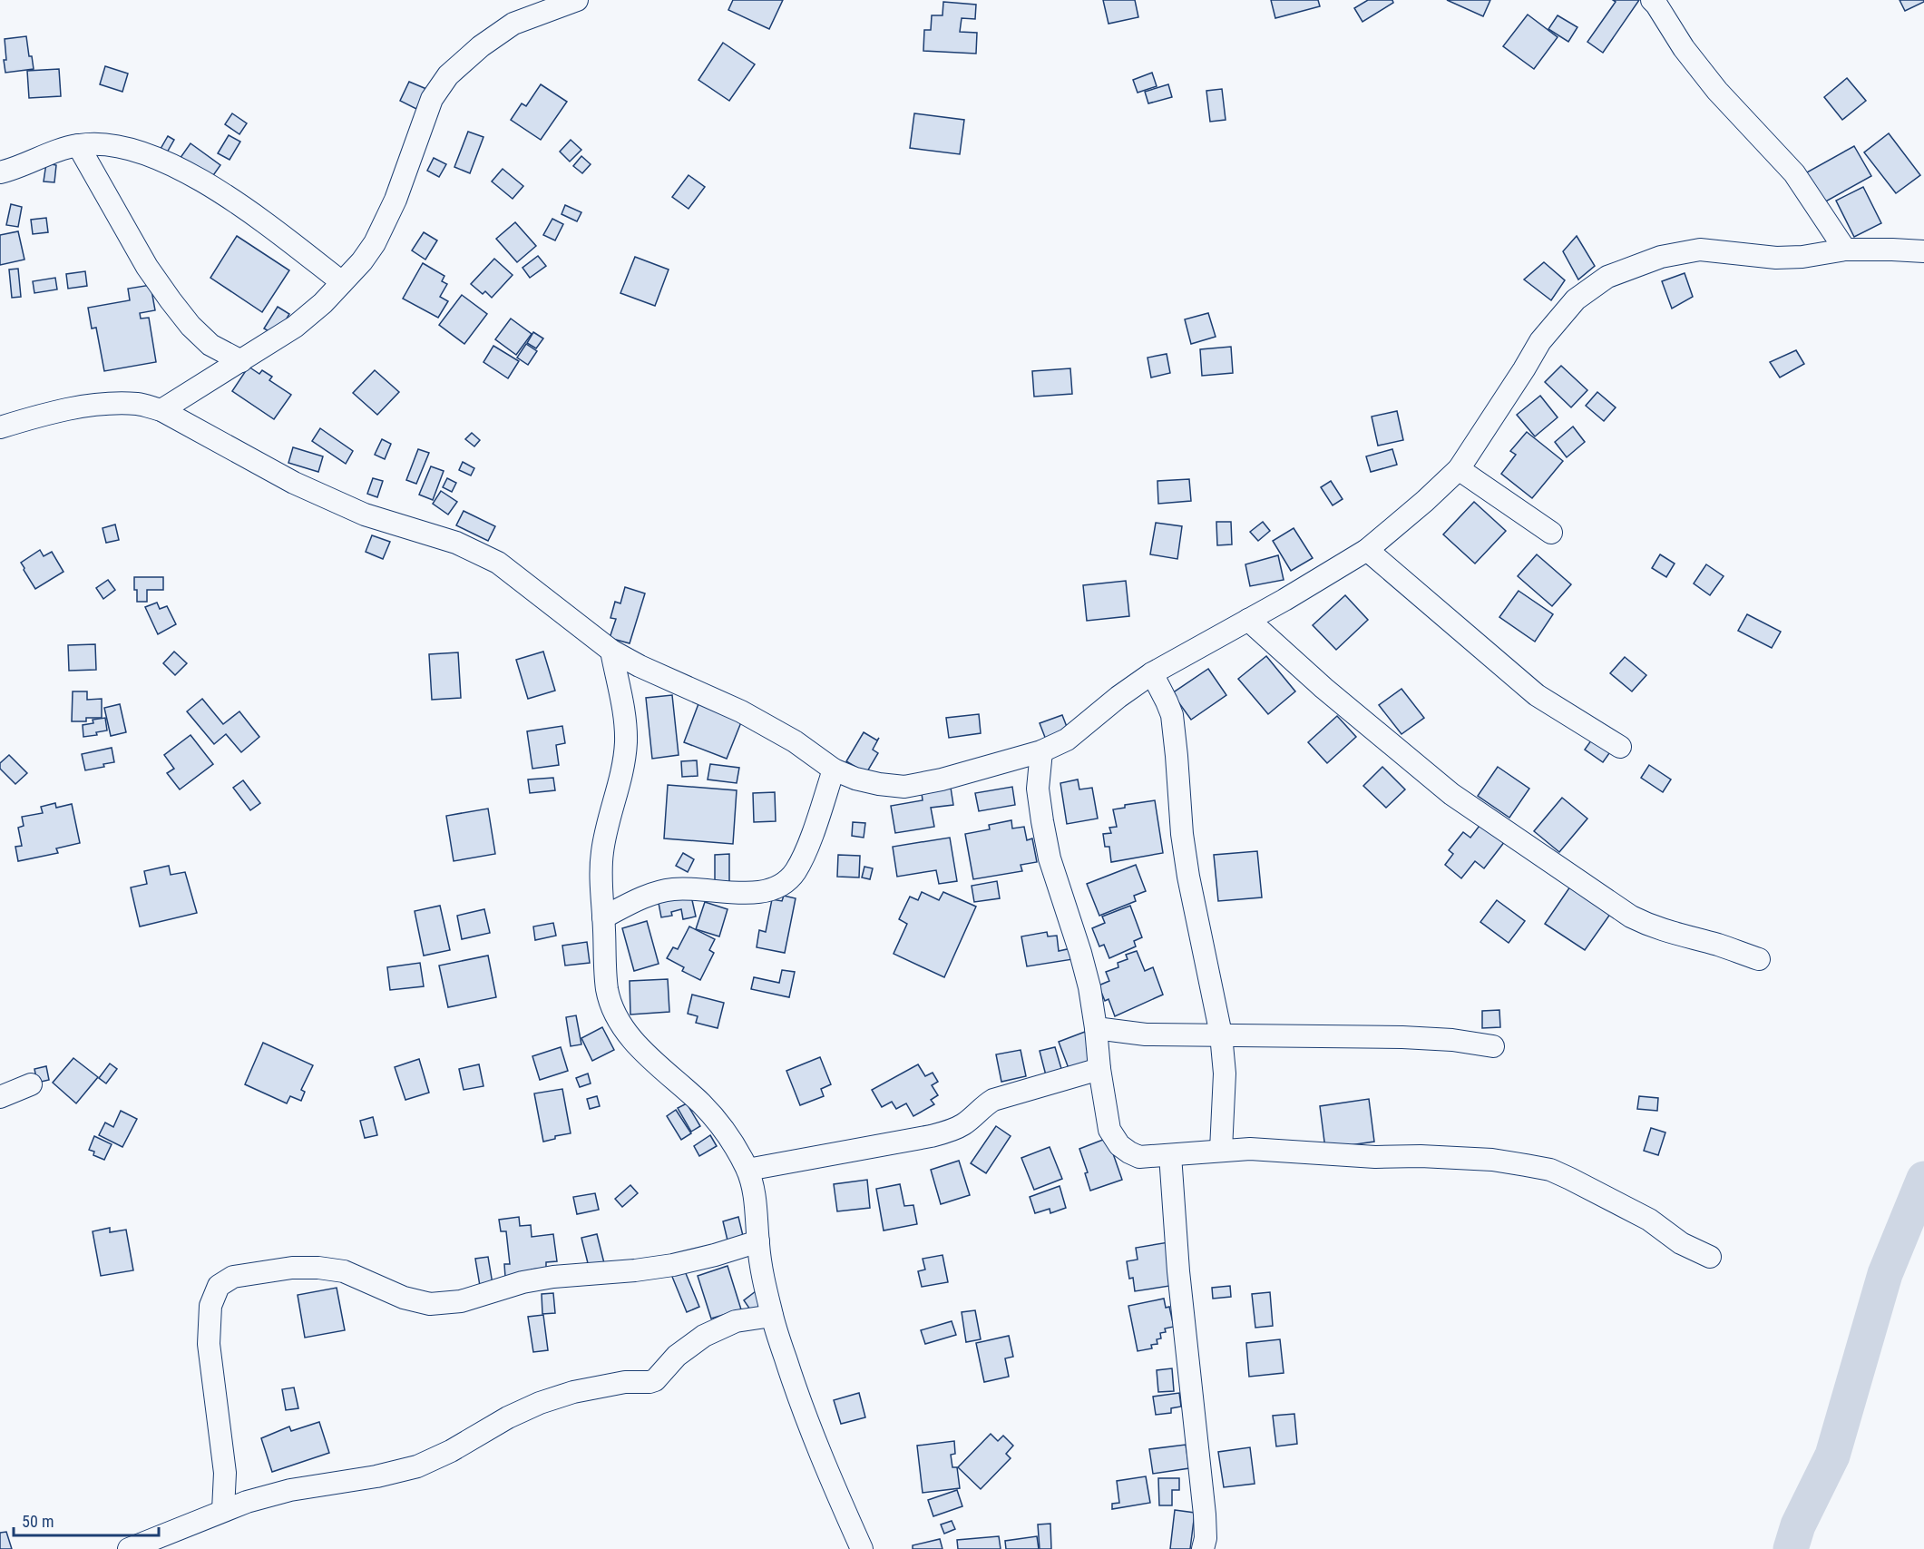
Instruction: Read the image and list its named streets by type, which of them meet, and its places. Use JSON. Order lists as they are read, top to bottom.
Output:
{
  "scale_bar": "50 m"
}
